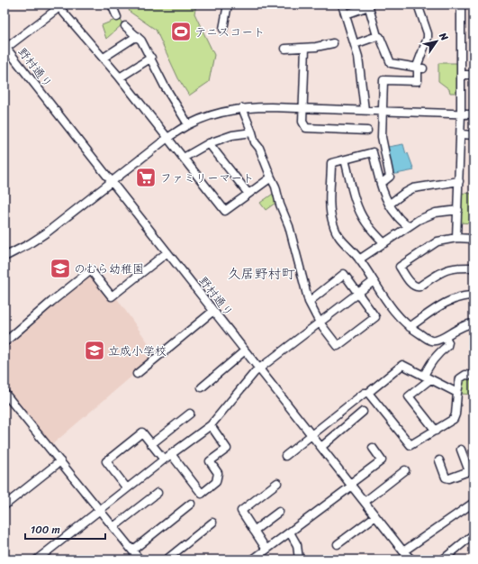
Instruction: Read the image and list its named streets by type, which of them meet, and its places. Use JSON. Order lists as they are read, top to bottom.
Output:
{
  "streets": {
    "street": ["野村通り"]
  },
  "districts": ["久居野村町"],
  "places": {
    "sports": ["テニスコート"],
    "supermarket": ["ファミリーマート"],
    "school or university": ["のむら幼稚園", "立成小学校"]
  },
  "scale_bar": "100 m",
  "north": "top right"
}
